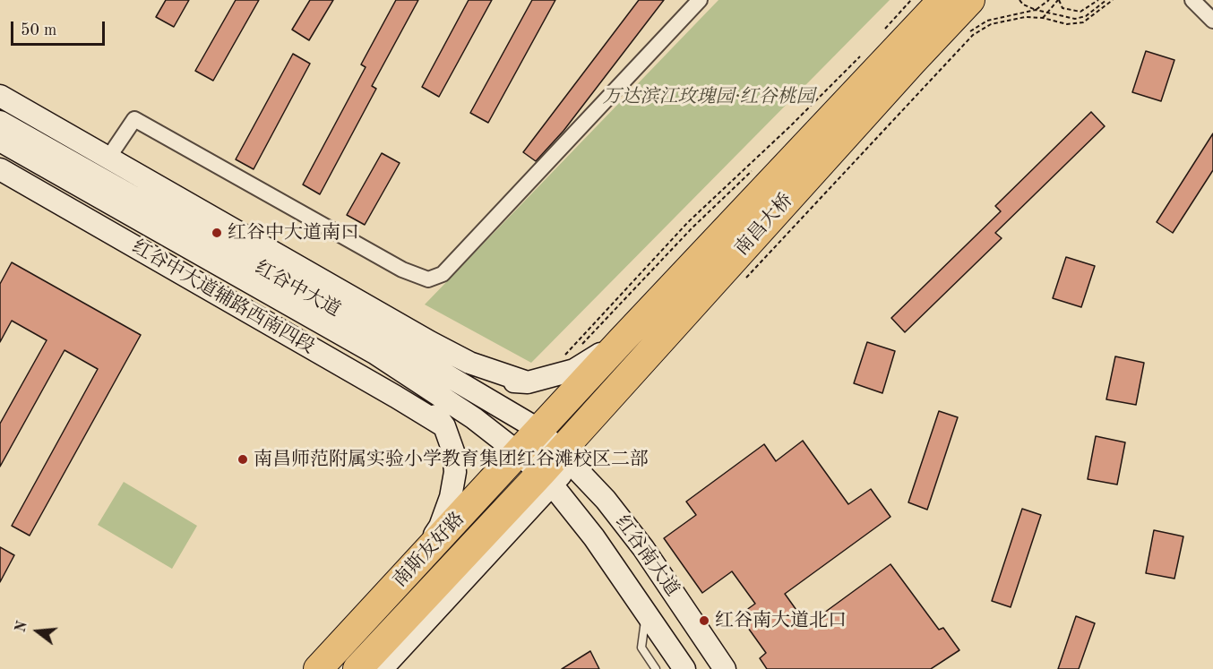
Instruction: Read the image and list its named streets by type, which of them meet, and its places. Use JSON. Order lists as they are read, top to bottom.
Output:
{
  "streets": {
    "highway": ["南昌大桥", "南斯友好路"],
    "main road": ["红谷中大道", "红谷中大道辅路西南四段", "红谷南大道"]
  },
  "crossings": [
    ["南昌大桥", "红谷中大道"],
    ["南昌大桥", "南斯友好路"],
    ["南昌大桥", "红谷南大道"],
    ["红谷中大道", "南斯友好路"],
    ["红谷中大道", "红谷南大道"],
    ["南斯友好路", "红谷南大道"]
  ],
  "parks": ["万达滨江玫瑰园·红谷桃园"],
  "places": ["红谷中大道南口", "南昌师范附属实验小学教育集团红谷滩校区二部", "红谷南大道北口"],
  "scale_bar": "50 m",
  "north": "left"
}
